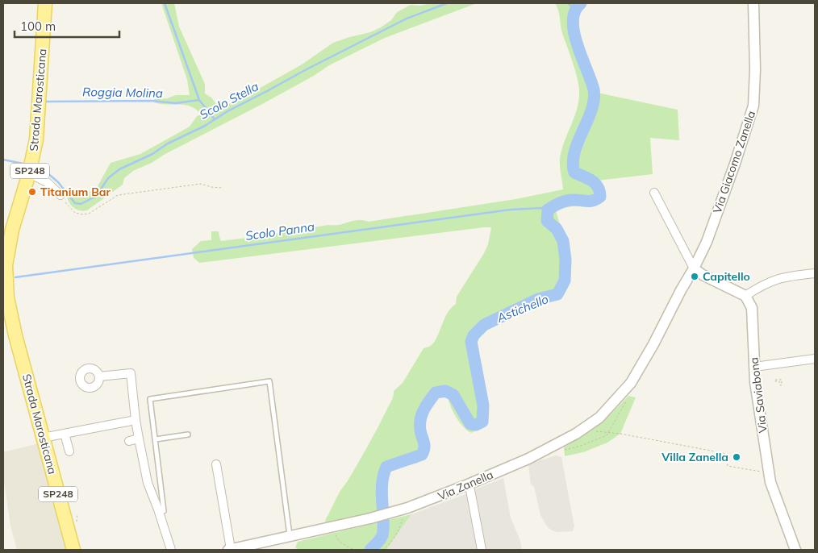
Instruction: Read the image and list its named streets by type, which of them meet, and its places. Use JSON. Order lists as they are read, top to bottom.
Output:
{
  "streets": {
    "main road": ["Strada Marosticana", "SP248"],
    "street": ["Via Giacomo Zanella", "Via Saviabona", "Via Zanella"]
  },
  "crossings": [
    ["Via Giacomo Zanella", "Via Zanella"]
  ],
  "water": [
    "Roggia Molina",
    "Scolo Stella",
    "Scolo Panna",
    "Astichello"
  ],
  "places": ["Titanium Bar", "Capitello", "Villa Zanella"],
  "scale_bar": "100 m"
}
